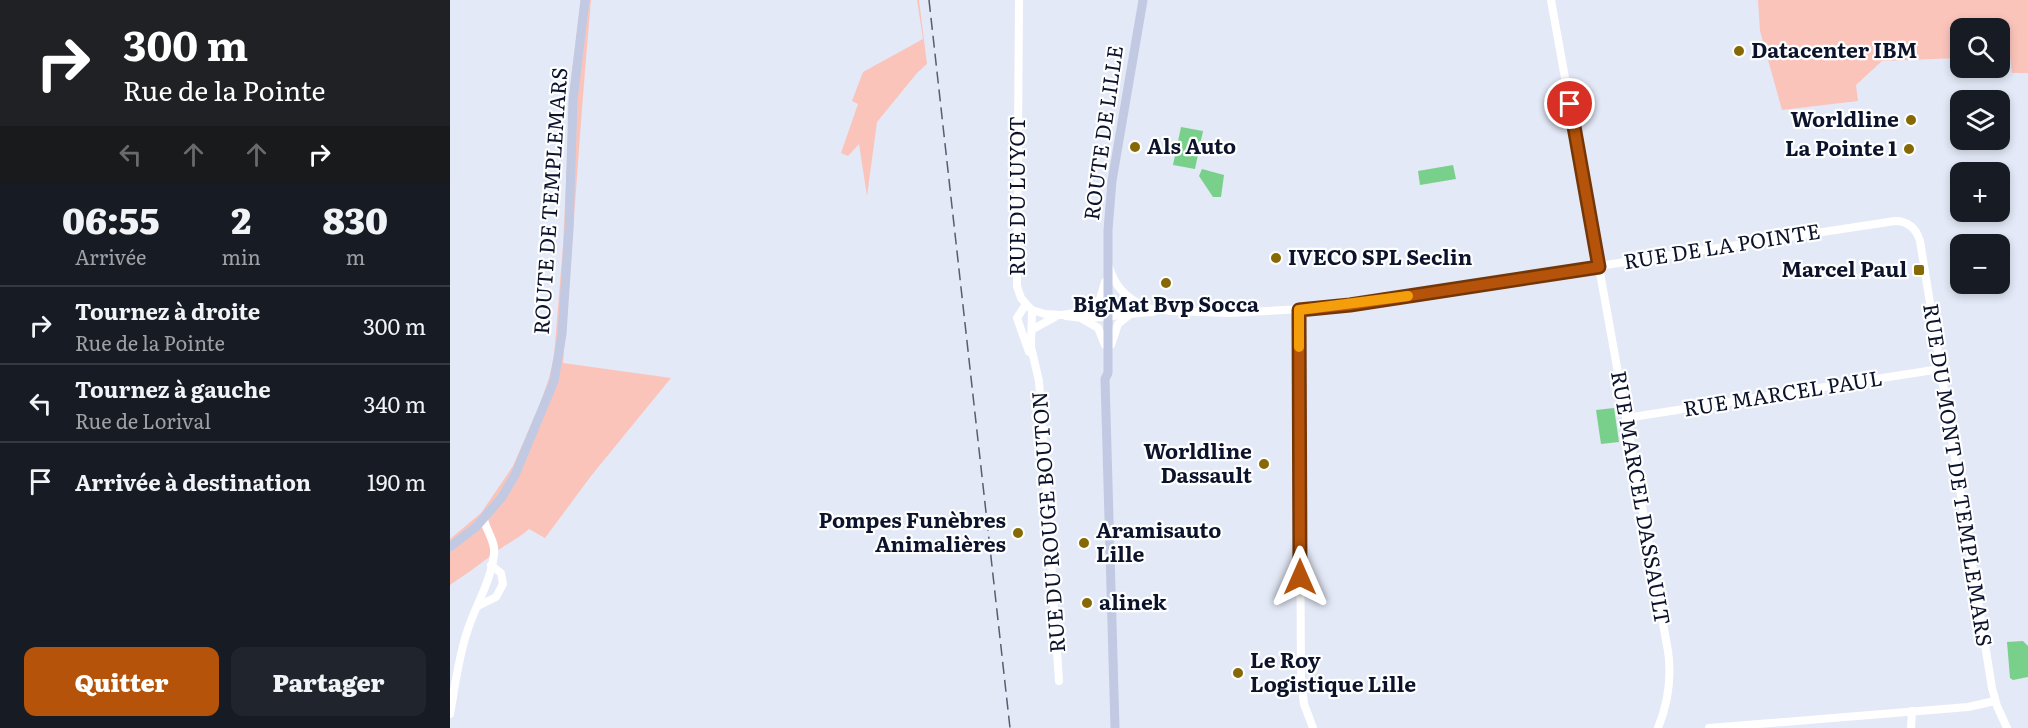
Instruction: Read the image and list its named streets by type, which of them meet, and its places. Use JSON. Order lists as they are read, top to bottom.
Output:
{
  "streets": {
    "main road": ["ROUTE DE LILLE", "ROUTE DE TEMPLEMARS"],
    "street": [
      "RUE DU LUYOT",
      "RUE DE LA POINTE",
      "RUE MARCEL PAUL",
      "RUE DU MONT DE TEMPLEMARS",
      "RUE MARCEL DASSAULT",
      "RUE DU ROUGE BOUTON"
    ]
  },
  "crossings": [
    ["RUE DU LUYOT", "RUE DU ROUGE BOUTON"],
    ["RUE DE LA POINTE", "RUE DU MONT DE TEMPLEMARS"],
    ["RUE DE LA POINTE", "RUE MARCEL DASSAULT"],
    ["RUE MARCEL PAUL", "RUE DU MONT DE TEMPLEMARS"],
    ["RUE MARCEL PAUL", "RUE MARCEL DASSAULT"]
  ],
  "places": {
    "other": [
      "Datacenter IBM",
      "Worldline",
      "Als Auto",
      "La Pointe 1",
      "IVECO SPL Seclin",
      "BigMat Bvp Socca",
      "Worldline Dassault",
      "Pompes Funèbres Animalières",
      "Aramisauto Lille",
      "alinek",
      "Le Roy Logistique Lille"
    ],
    "transit": ["Marcel Paul"]
  },
  "page": {
    "turn": ["300 m", "Rue de la Pointe"],
    "map_buttons": ["+", "−"],
    "eta": [
      "06:55",
      "Arrivée",
      "2",
      "min",
      "830",
      "m"
    ],
    "list": [
      {
        "name": "Tournez à droite",
        "note": "Rue de la Pointe",
        "value": "300 m"
      },
      {
        "name": "Tournez à gauche",
        "note": "Rue de Lorival",
        "value": "340 m"
      },
      {
        "name": "Arrivée à destination",
        "value": "190 m"
      }
    ],
    "buttons": ["Quitter", "Partager"]
  }
}
